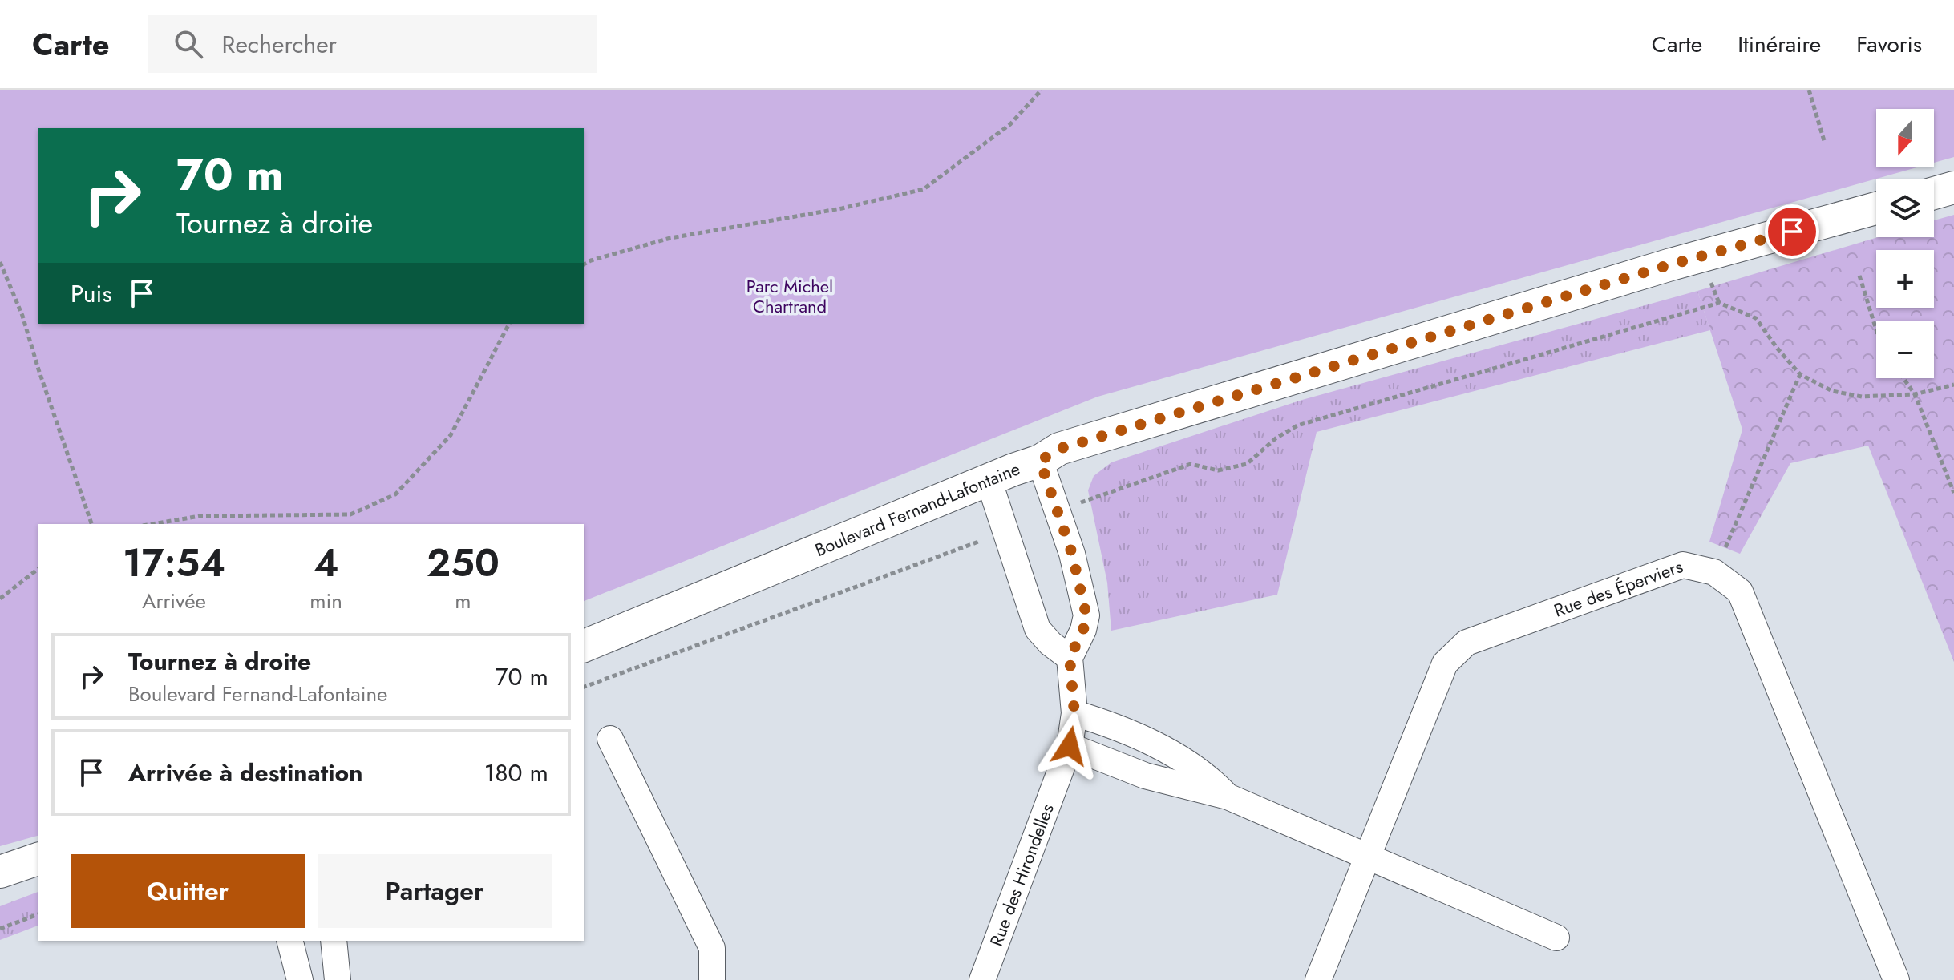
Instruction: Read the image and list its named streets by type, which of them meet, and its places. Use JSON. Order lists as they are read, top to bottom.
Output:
{
  "streets": {
    "street": ["Boulevard Fernand-Lafontaine", "Rue des Éperviers", "Rue des Hirondelles"]
  },
  "parks": ["Parc Michel Chartrand"],
  "north": "bottom",
  "page": {
    "header": "Carte",
    "search": "Rechercher",
    "nav": ["Carte", "Itinéraire", "Favoris"],
    "map_buttons": ["+", "−"],
    "turn": ["70 m", "Tournez à droite"],
    "then": "Puis",
    "eta": [
      "17:54",
      "Arrivée",
      "4",
      "min",
      "250",
      "m"
    ],
    "list": [
      {
        "name": "Tournez à droite",
        "note": "Boulevard Fernand-Lafontaine",
        "value": "70 m"
      },
      {
        "name": "Arrivée à destination",
        "value": "180 m"
      }
    ],
    "buttons": ["Quitter", "Partager"]
  }
}
